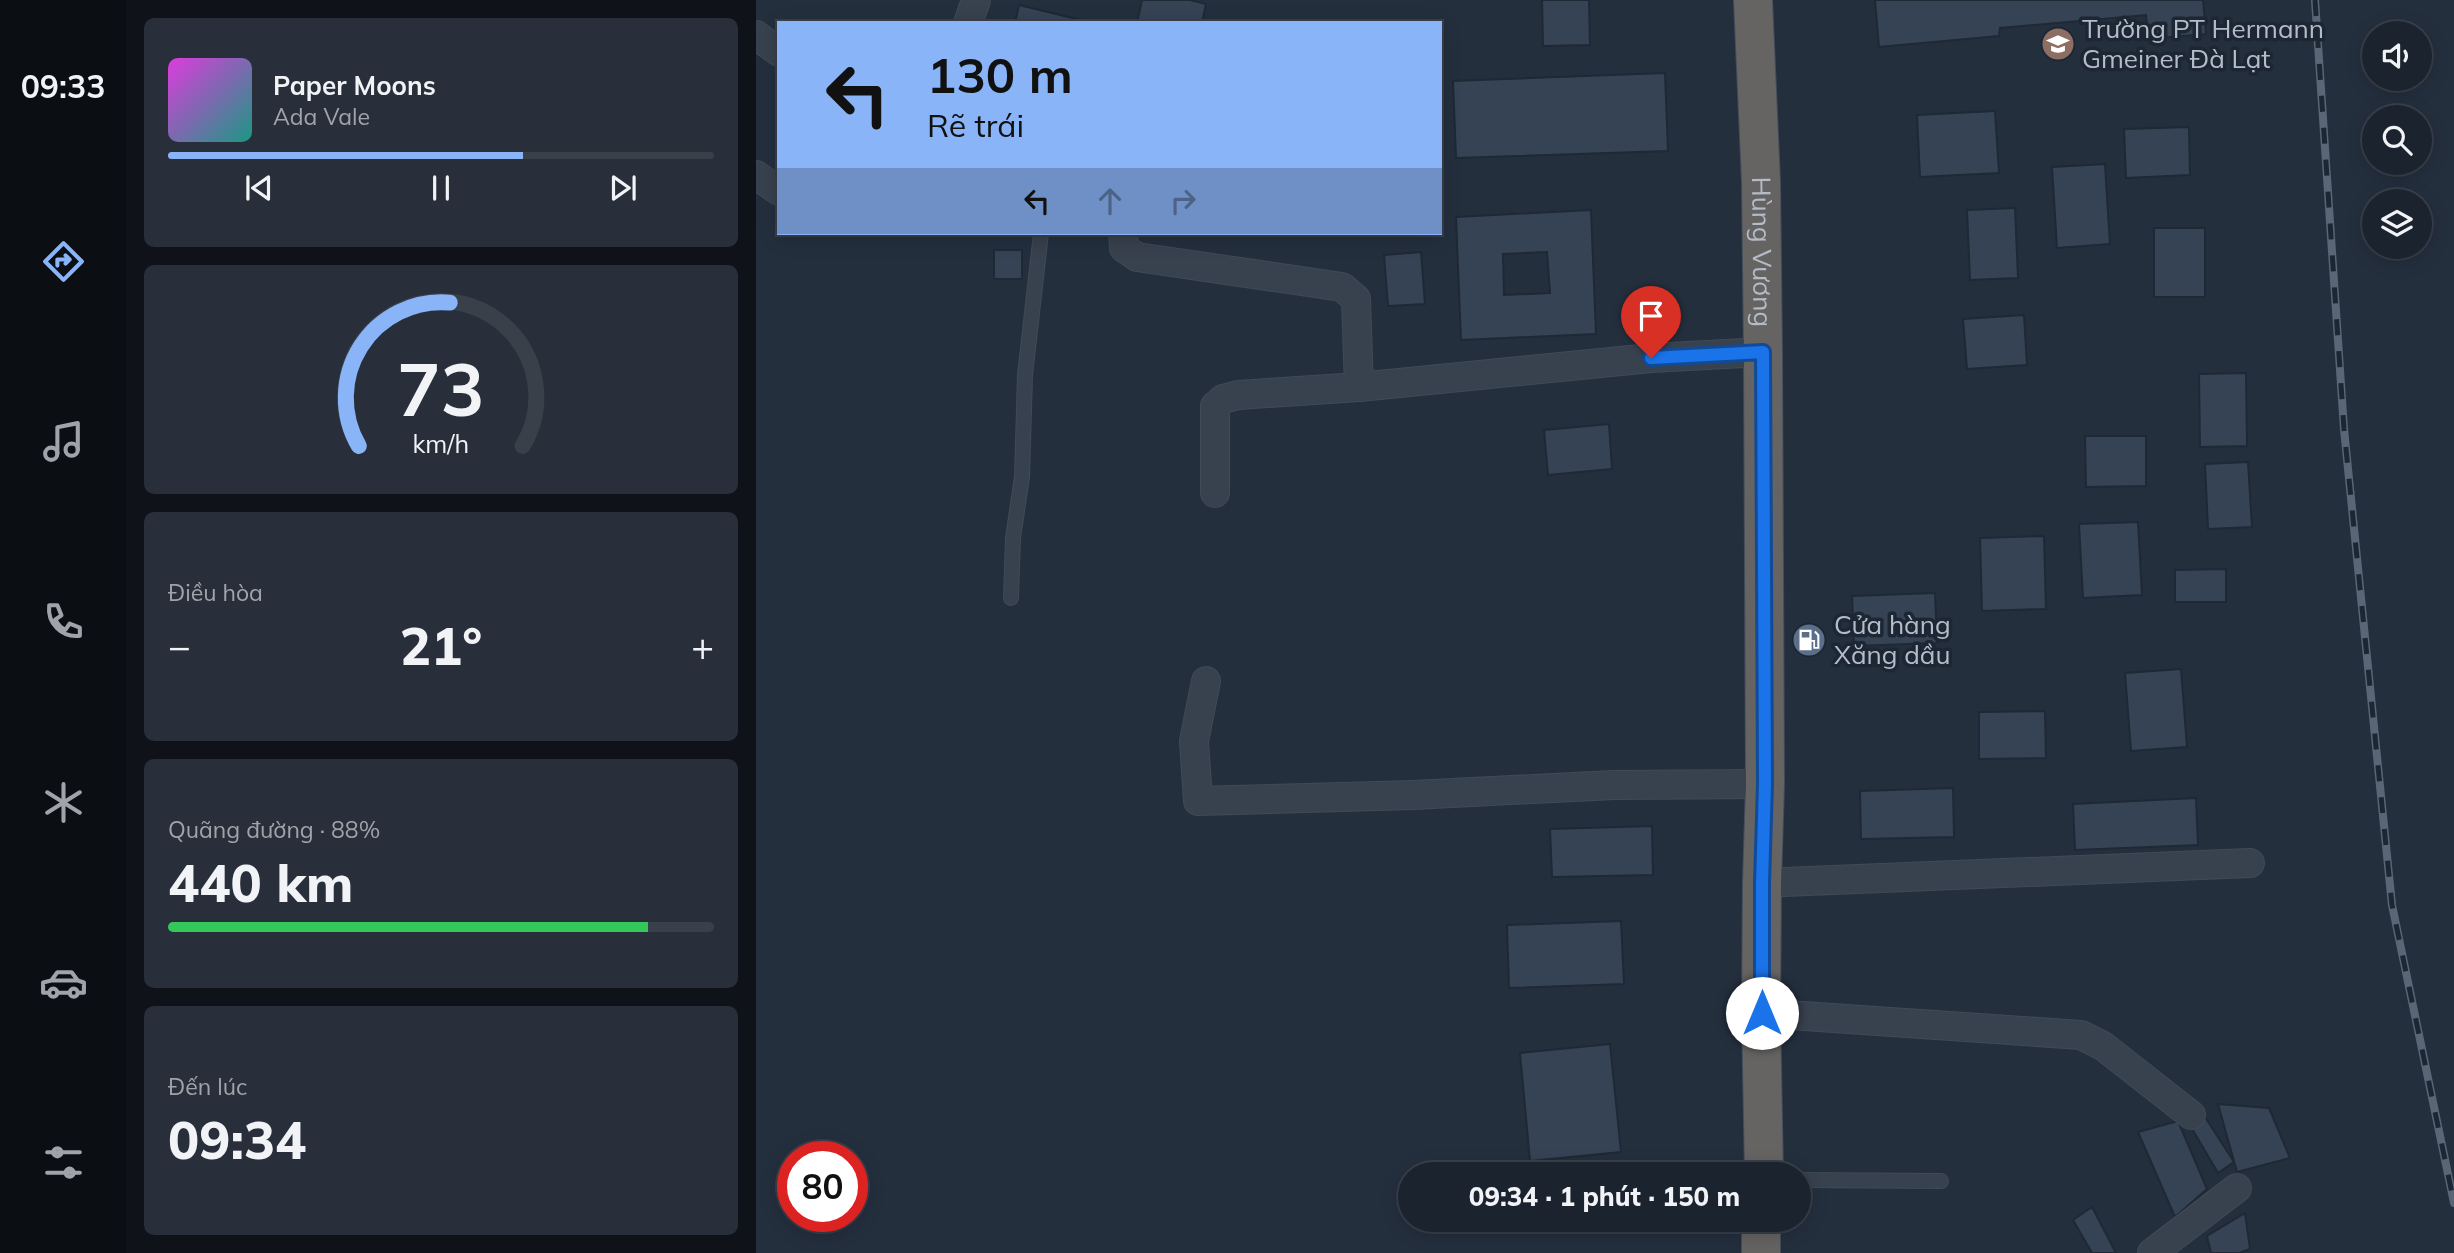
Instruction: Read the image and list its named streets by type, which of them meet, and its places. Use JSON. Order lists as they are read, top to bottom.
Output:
{
  "streets": {
    "highway": ["Hùng Vương"]
  },
  "places": {
    "school or university": ["Trường PT Hermann Gmeiner Đà Lạt"],
    "fuel station": ["Cửa hàng Xăng dầu"]
  },
  "page": {
    "tabs": "09:33",
    "turn": ["130 m", "Rẽ trái"],
    "song": ["Paper Moons", "Ada Vale"],
    "tile": [
      "Điều hòa",
      ["Quãng đường · 88%", "440 km"],
      ["Đến lúc", "09:34"]
    ],
    "heat": ["−", "21°", "+"],
    "limit": "80",
    "trip": "09:34 · 1 phút · 150 m",
    "gauge": ["73", "km/h"]
  }
}
